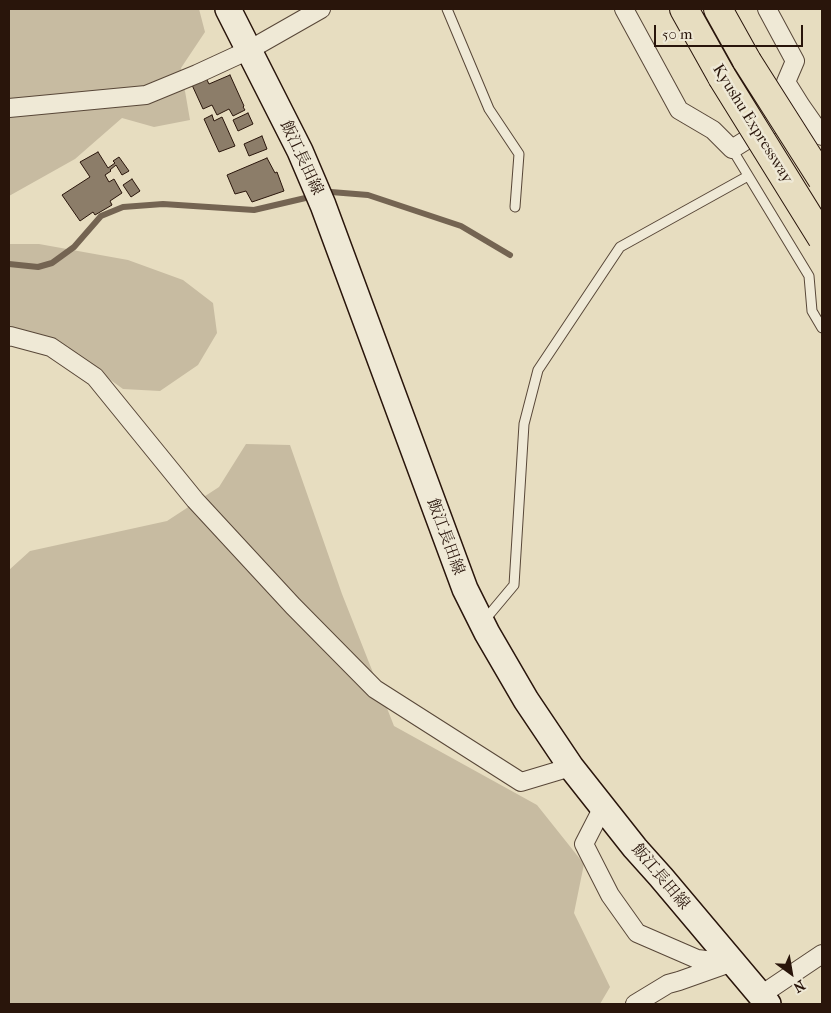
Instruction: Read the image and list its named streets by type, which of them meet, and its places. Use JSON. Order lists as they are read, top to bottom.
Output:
{
  "streets": {
    "highway": ["Kyushu Expressway"],
    "main road": ["飯江長田線"]
  },
  "scale_bar": "50 m",
  "north": "bottom right"
}
